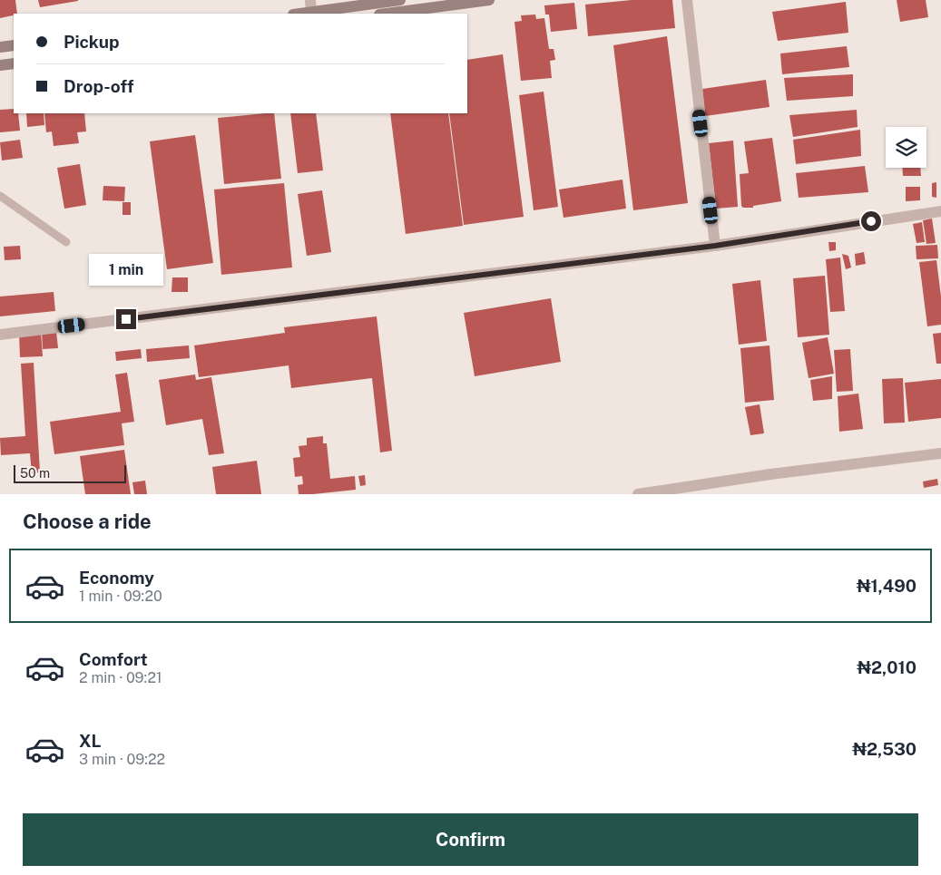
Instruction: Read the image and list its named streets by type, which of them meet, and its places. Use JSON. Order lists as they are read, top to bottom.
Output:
{
  "scale_bar": "50 m",
  "page": {
    "banner": ["Pickup", "Drop-off"],
    "bubble": "1 min",
    "scale": "50 m",
    "heading": "Choose a ride",
    "list": [
      {
        "name": "Economy",
        "note": "1 min · 09:20",
        "value": "₦1,490"
      },
      {
        "name": "Comfort",
        "note": "2 min · 09:21",
        "value": "₦2,010"
      },
      {
        "name": "XL",
        "note": "3 min · 09:22",
        "value": "₦2,530"
      }
    ],
    "buttons": "Confirm"
  }
}
